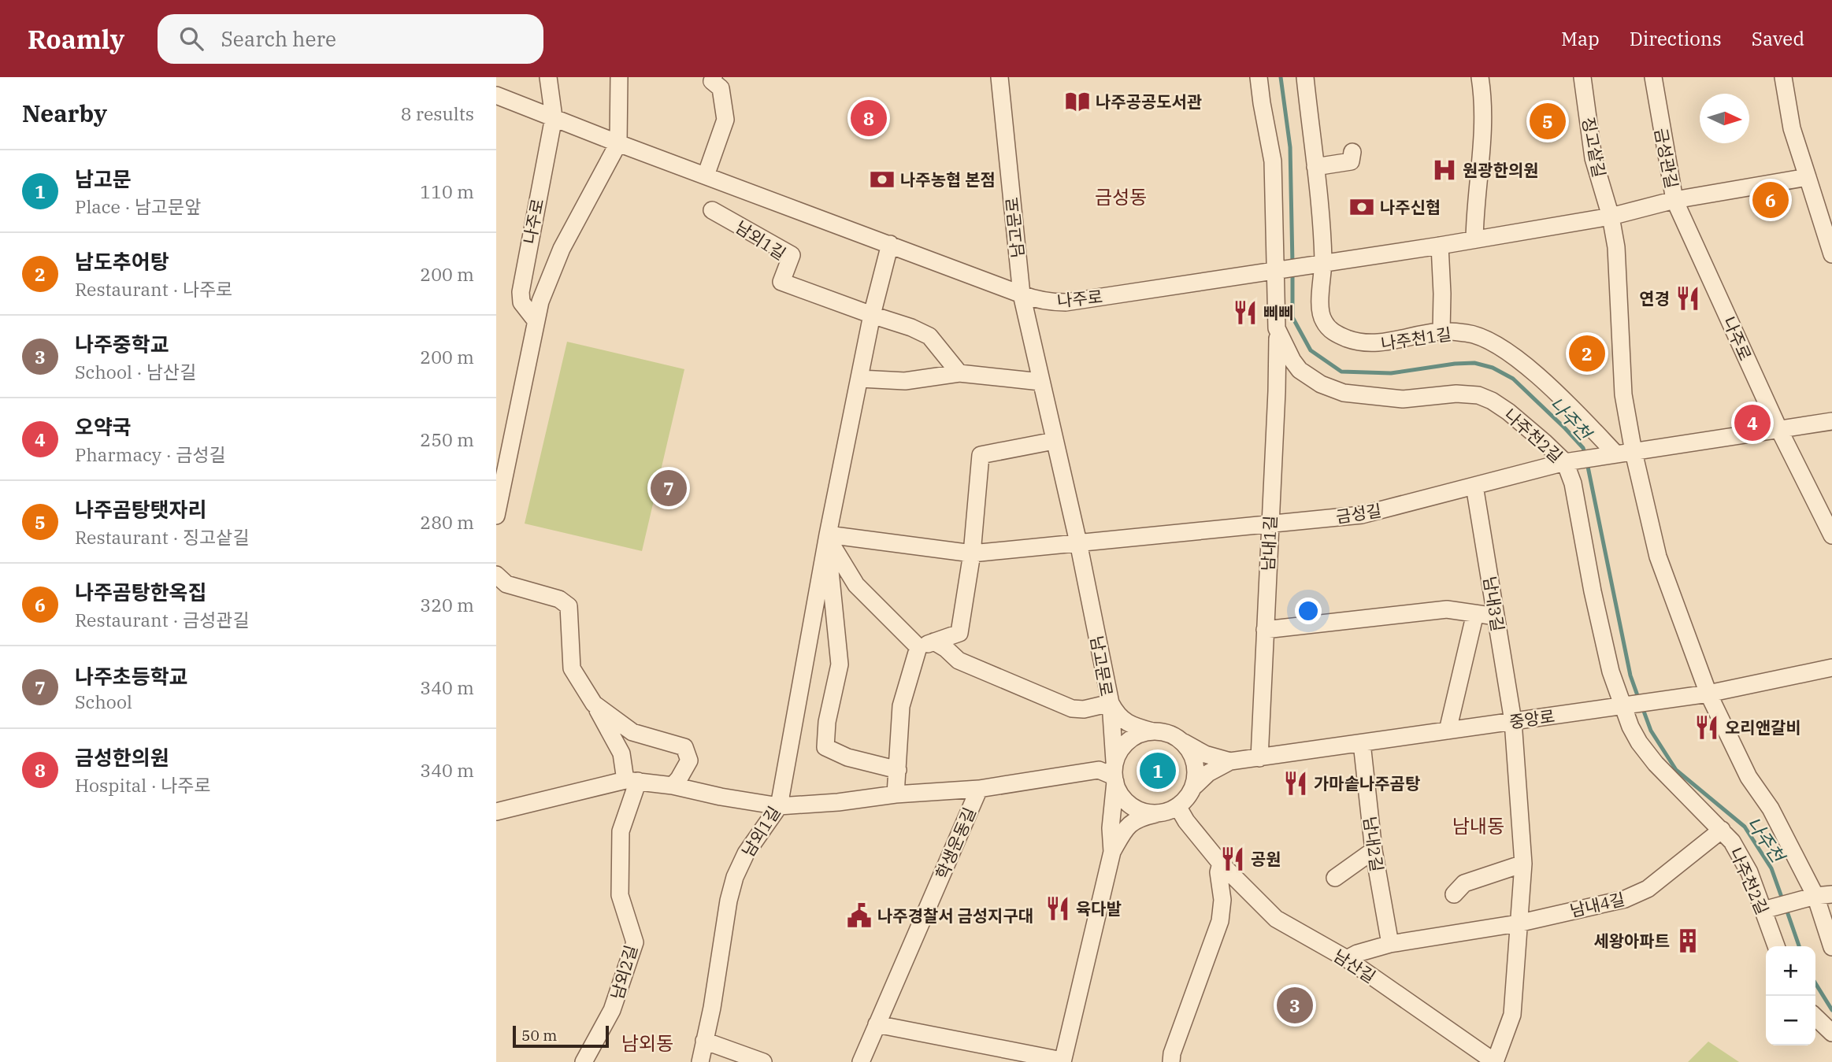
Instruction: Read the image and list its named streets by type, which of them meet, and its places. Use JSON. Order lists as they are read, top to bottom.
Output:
{
  "streets": {
    "street": [
      "징고샅길",
      "금성관길",
      "나주로",
      "남고문로",
      "남외1길",
      "나주천1길",
      "나주천2길",
      "금성길",
      "남내1길",
      "남내3길",
      "중앙로",
      "학생운동길",
      "남내2길",
      "남내4길",
      "남산길",
      "남외2길"
    ]
  },
  "crossings": [
    ["징고샅길", "나주로"],
    ["금성관길", "나주로"],
    ["나주로", "남고문로"],
    ["나주로", "남외1길"],
    ["나주로", "나주천1길"],
    ["나주로", "나주천2길"],
    ["나주로", "금성길"],
    ["남고문로", "금성길"],
    ["나주천1길", "금성길"],
    ["나주천2길", "금성길"],
    ["나주천2길", "남내1길"],
    ["나주천2길", "중앙로"],
    ["나주천2길", "남내4길"],
    ["금성길", "남내1길"],
    ["금성길", "남내3길"],
    ["남내1길", "중앙로"],
    ["남내3길", "중앙로"],
    ["중앙로", "남내2길"],
    ["학생운동길", "남산길"],
    ["남내2길", "남내4길"],
    ["남내4길", "남산길"]
  ],
  "districts": ["금성동", "남내동", "남외동"],
  "water": ["나주천"],
  "places": {
    "library": ["나주공공도서관"],
    "hospital": ["원광한의원"],
    "bank": ["나주농협 본점", "나주신협"],
    "restaurant": [
      "연경",
      "삐삐",
      "오리앤갈비",
      "가마솥나주곰탕",
      "공원",
      "육다발"
    ],
    "public building": ["나주경찰서 금성지구대"],
    "building": ["세왕아파트"]
  },
  "scale_bar": "50 m",
  "north": "right",
  "page": {
    "header": "Roamly",
    "search": "Search here",
    "nav": ["Map", "Directions", "Saved"],
    "heading": ["Nearby", "8 results"],
    "pins": [
      "8",
      "5",
      "6",
      "2",
      "4",
      "7",
      "1",
      "3"
    ],
    "list": [
      {
        "mark": "1",
        "name": "남고문",
        "note": "Place · 남고문앞",
        "value": "110 m"
      },
      {
        "mark": "2",
        "name": "남도추어탕",
        "note": "Restaurant · 나주로",
        "value": "200 m"
      },
      {
        "mark": "3",
        "name": "나주중학교",
        "note": "School · 남산길",
        "value": "200 m"
      },
      {
        "mark": "4",
        "name": "오약국",
        "note": "Pharmacy · 금성길",
        "value": "250 m"
      },
      {
        "mark": "5",
        "name": "나주곰탕탯자리",
        "note": "Restaurant · 징고샅길",
        "value": "280 m"
      },
      {
        "mark": "6",
        "name": "나주곰탕한옥집",
        "note": "Restaurant · 금성관길",
        "value": "320 m"
      },
      {
        "mark": "7",
        "name": "나주초등학교",
        "note": "School",
        "value": "340 m"
      },
      {
        "mark": "8",
        "name": "금성한의원",
        "note": "Hospital · 나주로",
        "value": "340 m"
      }
    ],
    "map_buttons": ["+", "−"],
    "scale": "50 m"
  }
}
